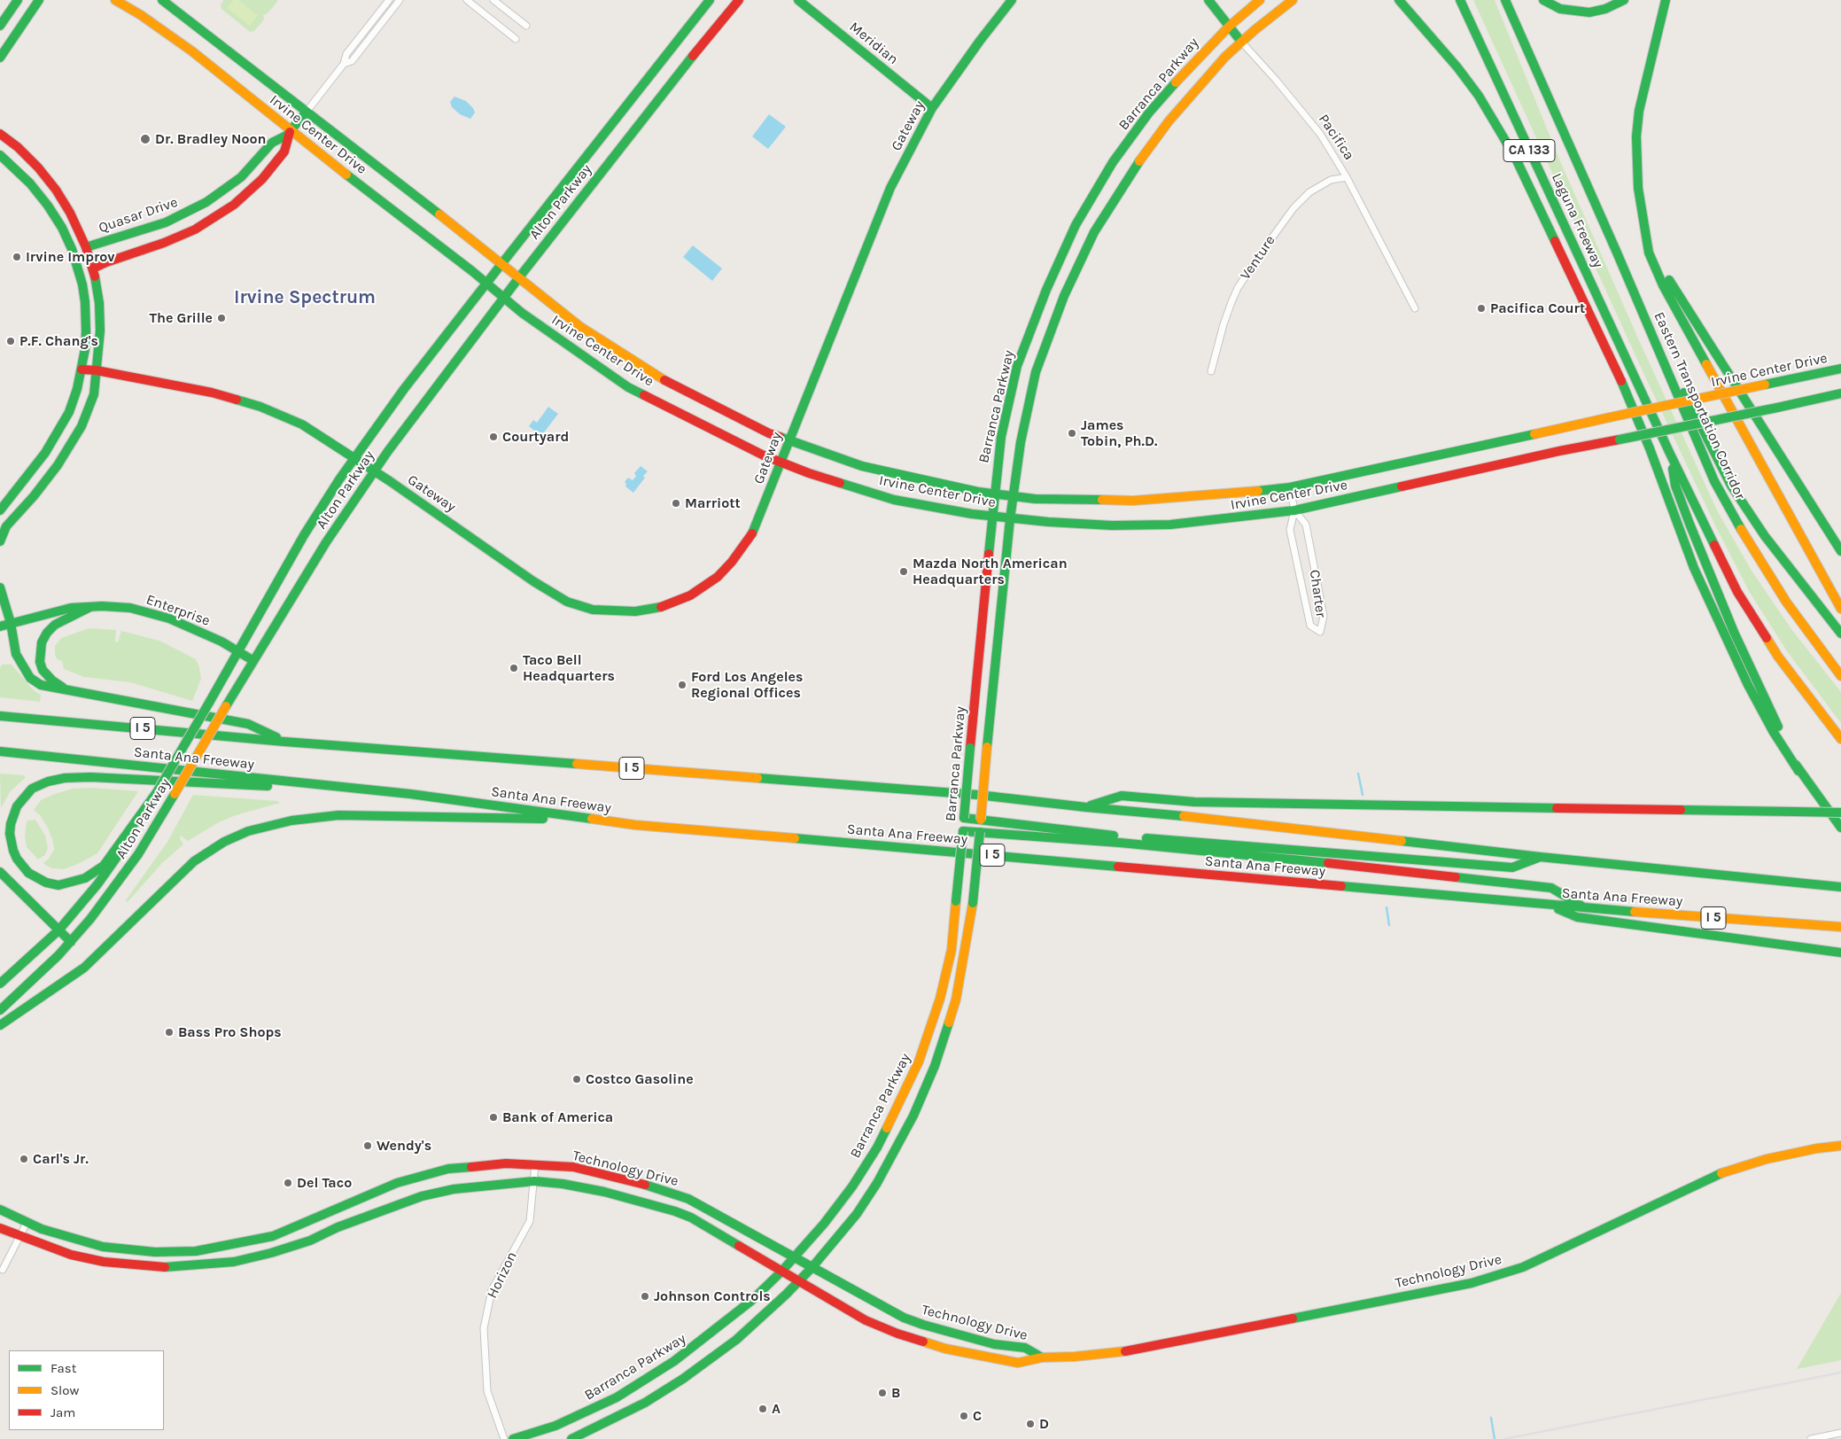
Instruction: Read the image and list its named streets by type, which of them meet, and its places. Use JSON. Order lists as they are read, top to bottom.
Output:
{
  "streets": {
    "main road": [
      "Meridian",
      "Barranca Parkway",
      "Gateway",
      "Irvine Center Drive",
      "Pacifica",
      "CA 133",
      "Alton Parkway",
      "Quasar Drive",
      "Laguna Freeway",
      "Eastern Transportation Corridor",
      "Enterprise",
      "I 5",
      "Santa Ana Freeway",
      "Technology Drive"
    ],
    "street": ["Venture", "Charter", "Horizon"]
  },
  "crossings": [
    ["Meridian", "Gateway"],
    ["Barranca Parkway", "Irvine Center Drive"],
    ["Barranca Parkway", "Pacifica"],
    ["Barranca Parkway", "Technology Drive"],
    ["Gateway", "Irvine Center Drive"],
    ["Gateway", "Alton Parkway"],
    ["Irvine Center Drive", "Alton Parkway"],
    ["Irvine Center Drive", "Quasar Drive"],
    ["Irvine Center Drive", "Charter"],
    ["Pacifica", "Venture"],
    ["Alton Parkway", "Enterprise"],
    ["Laguna Freeway", "Eastern Transportation Corridor"],
    ["Technology Drive", "Horizon"]
  ],
  "districts": ["Irvine Spectrum"],
  "places": [
    "Dr. Bradley Noon",
    "Irvine Improv",
    "Pacifica Court",
    "The Grille",
    "P.F. Chang's",
    "James Tobin, Ph.D.",
    "Courtyard",
    "Marriott",
    "Mazda North American Headquarters",
    "Taco Bell Headquarters",
    "Ford Los Angeles Regional Offices",
    "Bass Pro Shops",
    "Costco Gasoline",
    "Bank of America",
    "Wendy's",
    "Carl's Jr.",
    "Del Taco",
    "Johnson Controls",
    "B",
    "A",
    "C",
    "D"
  ],
  "legend": ["Fast", "Slow", "Jam"]
}
